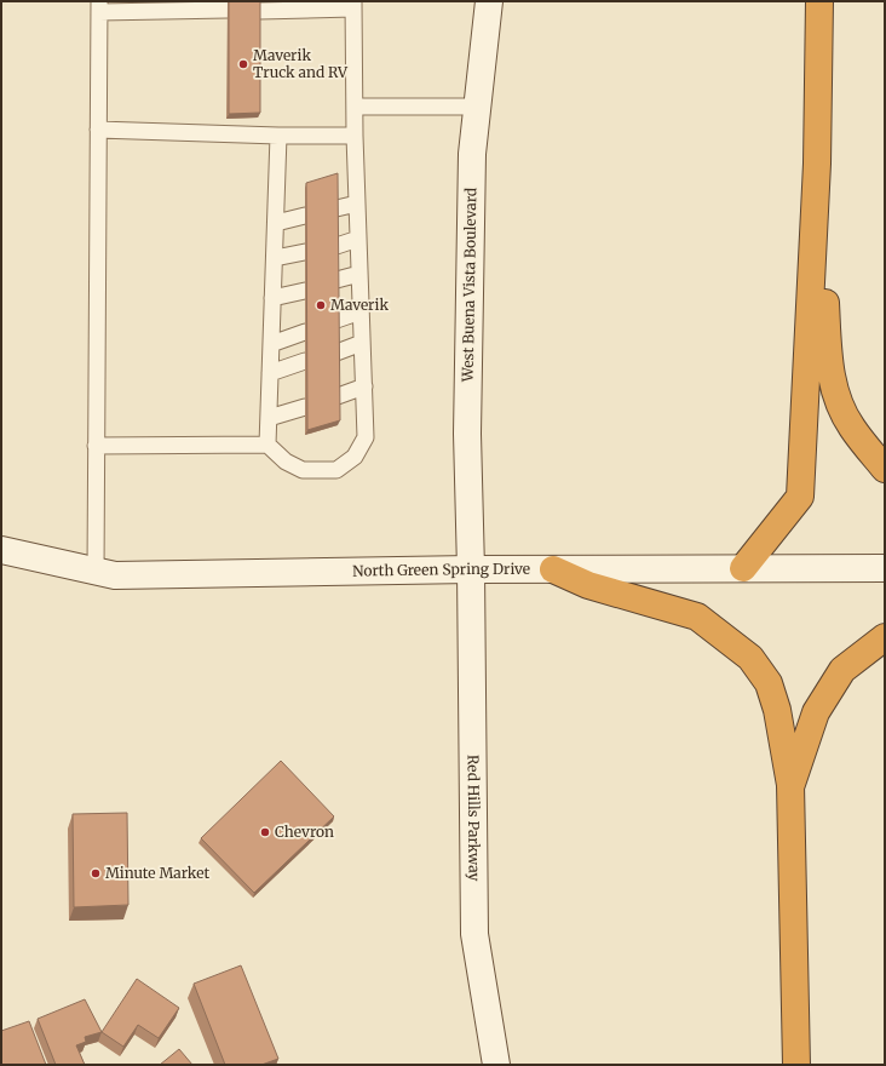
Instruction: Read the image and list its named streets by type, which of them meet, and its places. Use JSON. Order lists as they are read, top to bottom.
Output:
{
  "streets": {
    "main road": ["West Buena Vista Boulevard", "North Green Spring Drive", "Red Hills Parkway"]
  },
  "crossings": [
    ["West Buena Vista Boulevard", "North Green Spring Drive"],
    ["West Buena Vista Boulevard", "Red Hills Parkway"],
    ["North Green Spring Drive", "Red Hills Parkway"]
  ],
  "places": [
    "Maverik Truck and RV",
    "Maverik",
    "Chevron",
    "Minute Market"
  ]
}
